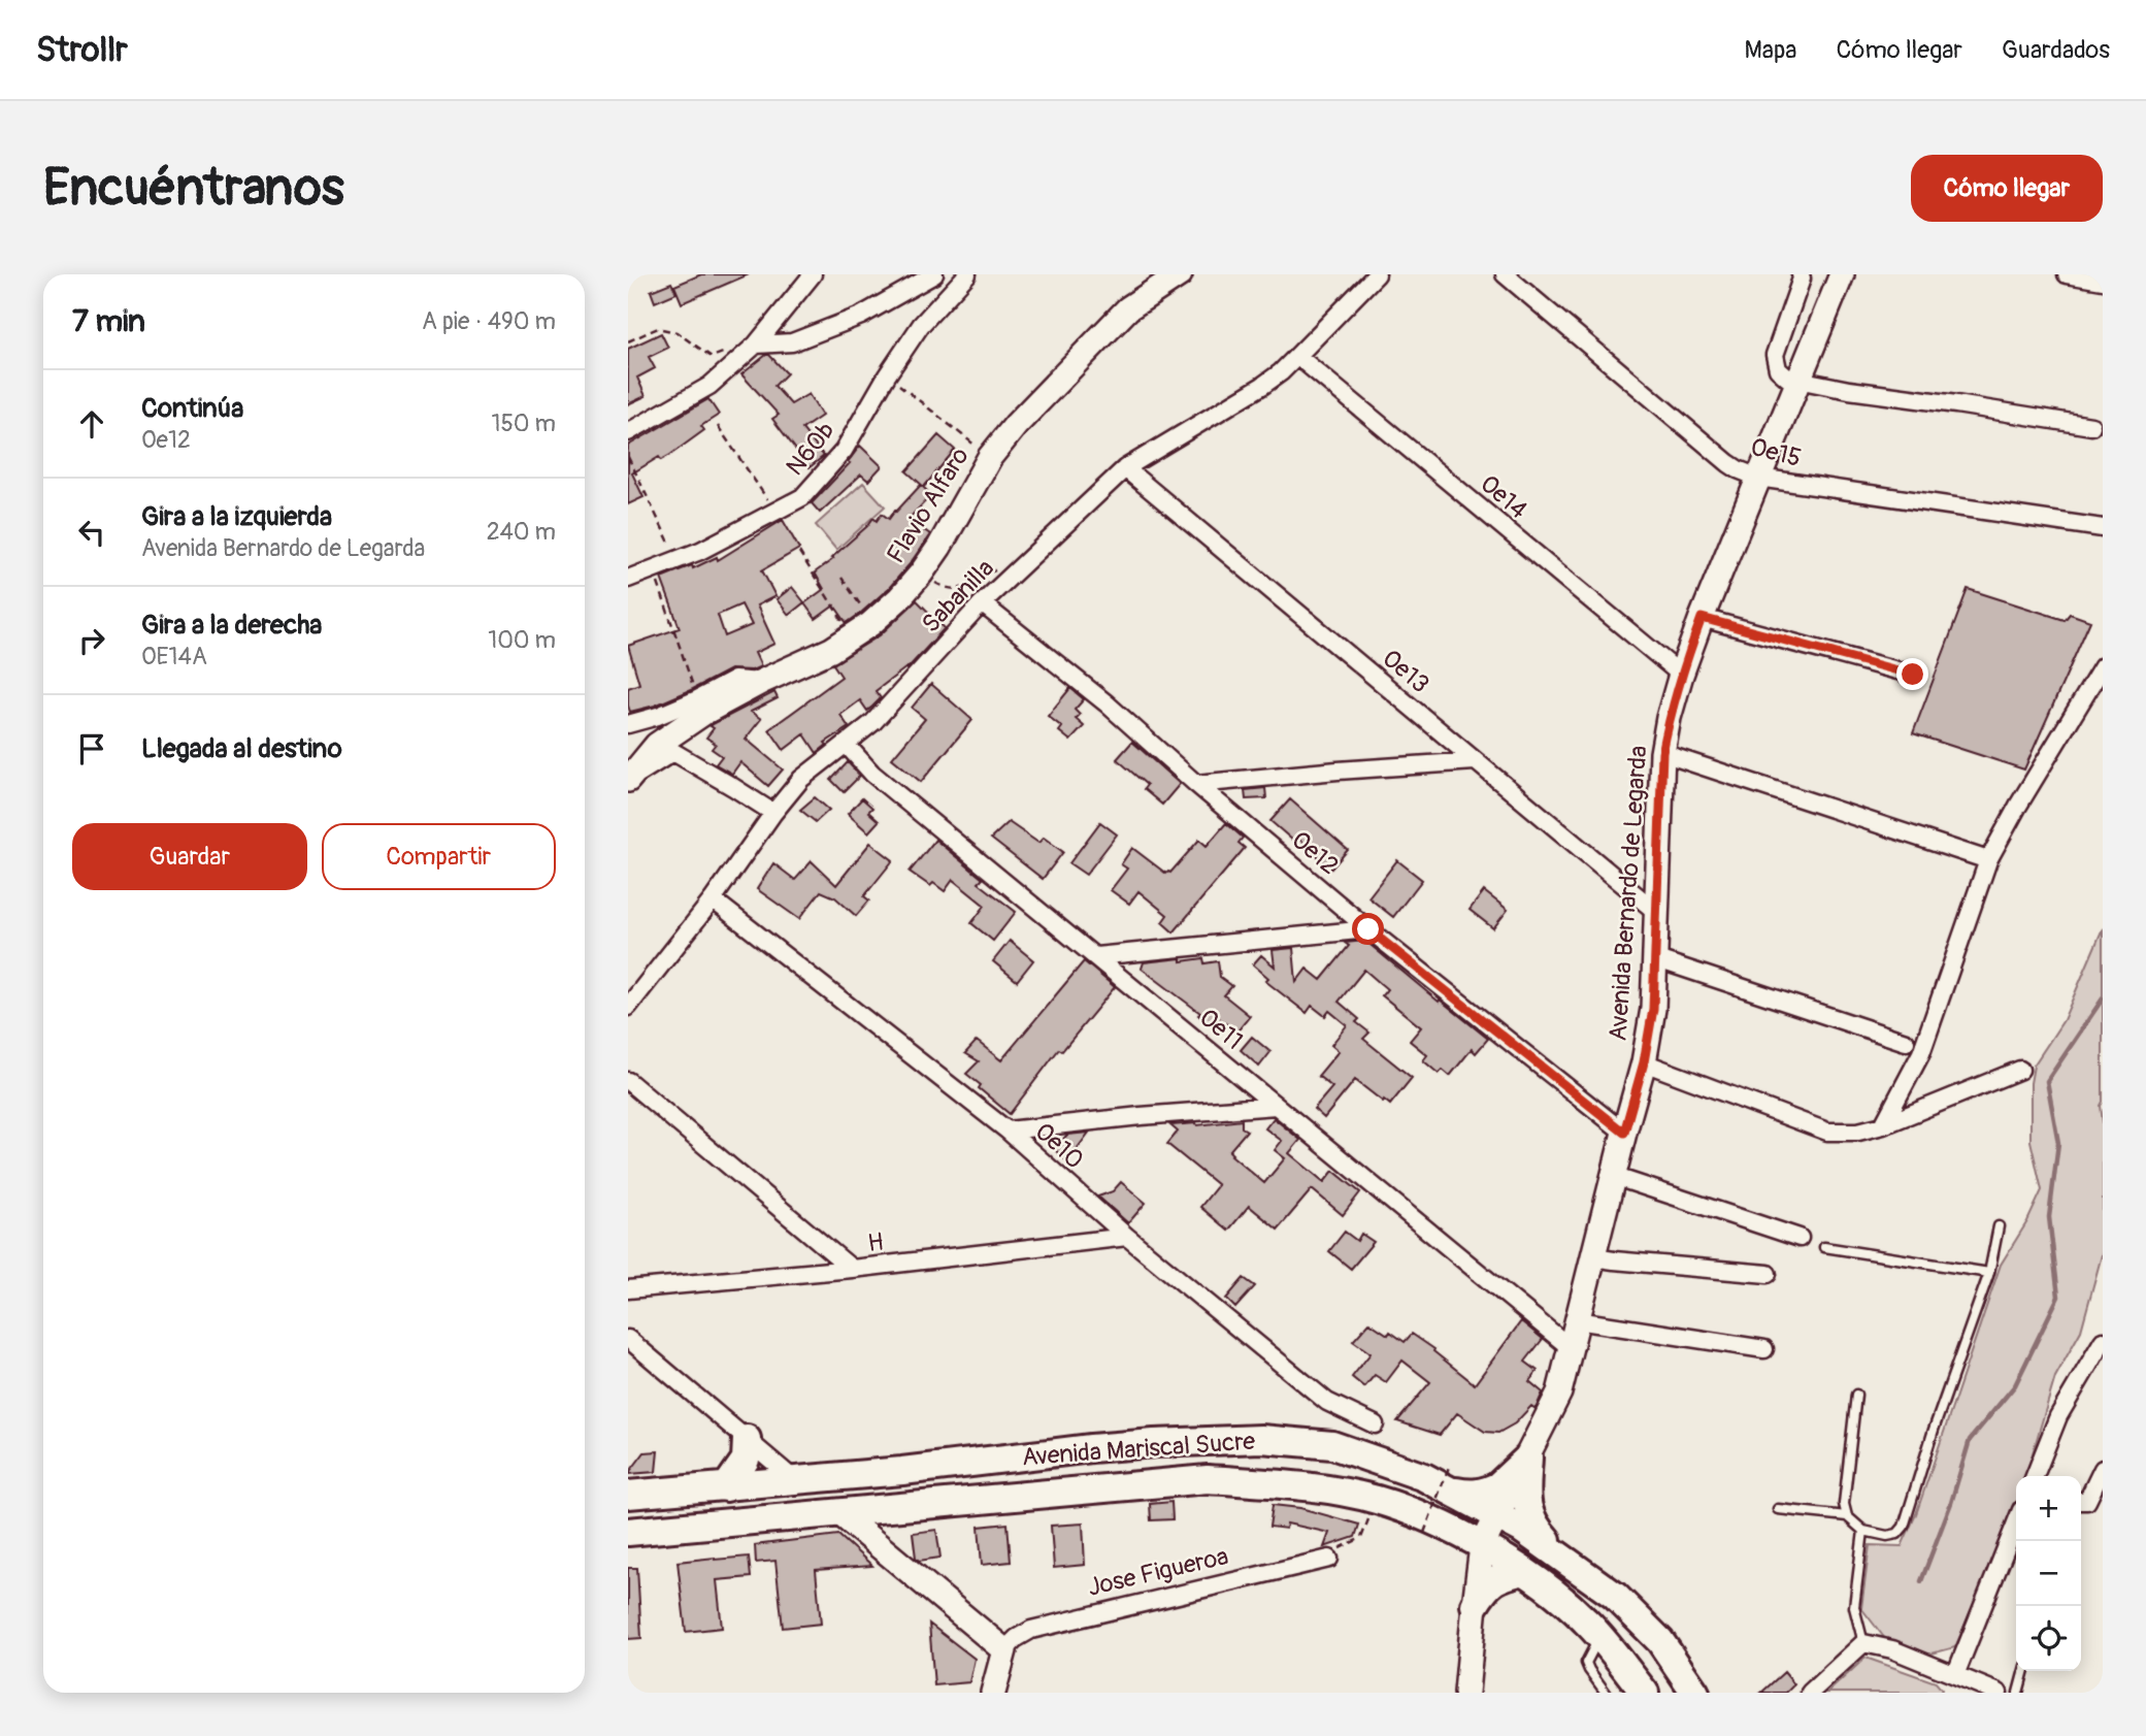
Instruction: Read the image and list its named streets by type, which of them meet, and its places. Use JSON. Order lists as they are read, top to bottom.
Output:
{
  "streets": {
    "main road": ["Avenida Mariscal Sucre"],
    "street": [
      "N60b",
      "Oe15",
      "Oe14",
      "Flavio Alfaro",
      "Sabanilla",
      "Oe13",
      "Oe12",
      "Avenida Bernardo de Legarda",
      "Oe11",
      "Oe10",
      "H",
      "Jose Figueroa"
    ]
  },
  "crossings": [
    ["Oe15", "Avenida Bernardo de Legarda"],
    ["Oe14", "Sabanilla"],
    ["Oe14", "Avenida Bernardo de Legarda"],
    ["Sabanilla", "Oe13"],
    ["Sabanilla", "Oe12"],
    ["Sabanilla", "Oe11"],
    ["Sabanilla", "Oe10"],
    ["Oe13", "Avenida Bernardo de Legarda"],
    ["Oe12", "Avenida Bernardo de Legarda"],
    ["Avenida Bernardo de Legarda", "Oe11"],
    ["Avenida Bernardo de Legarda", "Avenida Mariscal Sucre"],
    ["Oe10", "H"]
  ],
  "page": {
    "header": "Strollr",
    "nav": ["Mapa", "Cómo llegar", "Guardados"],
    "buttons": [
      "Cómo llegar",
      ["Guardar", "Compartir"]
    ],
    "title": "Encuéntranos",
    "heading": ["7 min", "A pie · 490 m"],
    "list": [
      ["Continúa", "Oe12", "150 m"],
      ["Gira a la izquierda", "Avenida Bernardo de Legarda", "240 m"],
      ["Gira a la derecha", "OE14A", "100 m"],
      "Llegada al destino"
    ],
    "map_buttons": ["+", "−"]
  }
}
